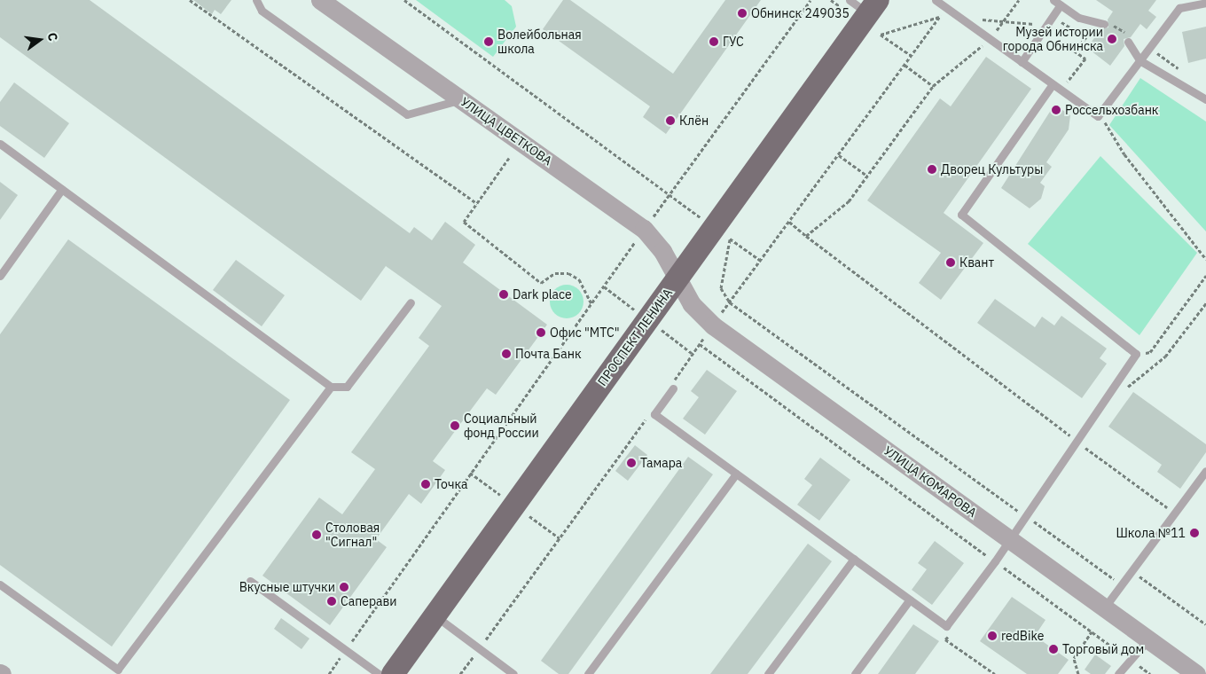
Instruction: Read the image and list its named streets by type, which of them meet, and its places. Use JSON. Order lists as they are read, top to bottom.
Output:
{
  "streets": {
    "main road": ["ПРОСПЕКТ ЛЕНИНА"],
    "street": ["УЛИЦА ЦВЕТКОВА", "УЛИЦА КОМАРОВА"]
  },
  "crossings": [
    ["УЛИЦА ЦВЕТКОВА", "ПРОСПЕКТ ЛЕНИНА"],
    ["УЛИЦА ЦВЕТКОВА", "УЛИЦА КОМАРОВА"],
    ["ПРОСПЕКТ ЛЕНИНА", "УЛИЦА КОМАРОВА"]
  ],
  "places": [
    "Обнинск 249035",
    "Музей истории города Обнинска",
    "Волейбольная школа",
    "ГУС",
    "Россельхозбанк",
    "Клён",
    "Дворец Культуры",
    "Квант",
    "Dark place",
    "Офис \"МТС\"",
    "Почта Банк",
    "Социальный фонд России",
    "Тамара",
    "Точка",
    "Школа №11",
    "Столовая \"Сигнал\"",
    "Вкусные штучки",
    "Саперави",
    "redBike",
    "Торговый дом"
  ],
  "north": "right"
}
